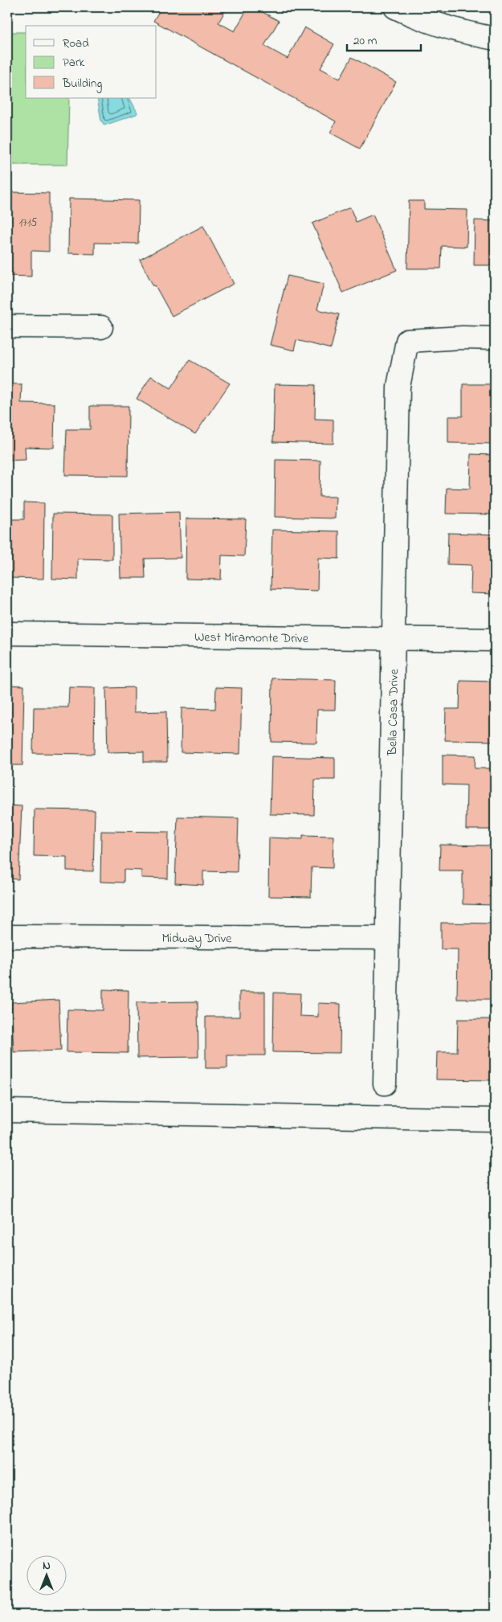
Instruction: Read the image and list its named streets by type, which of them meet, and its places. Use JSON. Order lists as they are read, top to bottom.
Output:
{
  "streets": {
    "street": ["West Miramonte Drive", "Bella Casa Drive", "Midway Drive"]
  },
  "crossings": [
    ["West Miramonte Drive", "Bella Casa Drive"],
    ["Bella Casa Drive", "Midway Drive"]
  ],
  "house_numbers": ["1715"],
  "legend": ["Road", "Park", "Building"],
  "scale_bar": "20 m",
  "north": "top"
}
